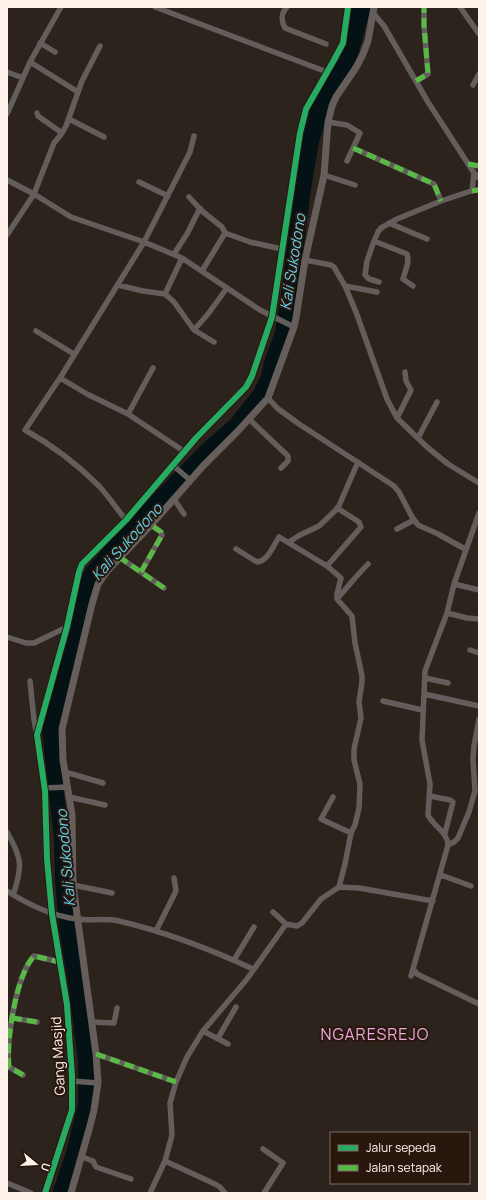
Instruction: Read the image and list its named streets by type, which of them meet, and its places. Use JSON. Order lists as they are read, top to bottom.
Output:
{
  "streets": {
    "street": ["Gang Masjid"]
  },
  "districts": ["NGARESREJO"],
  "water": ["Kali Sukodono"],
  "legend": ["Jalur sepeda", "Jalan setapak"],
  "north": "right"
}
